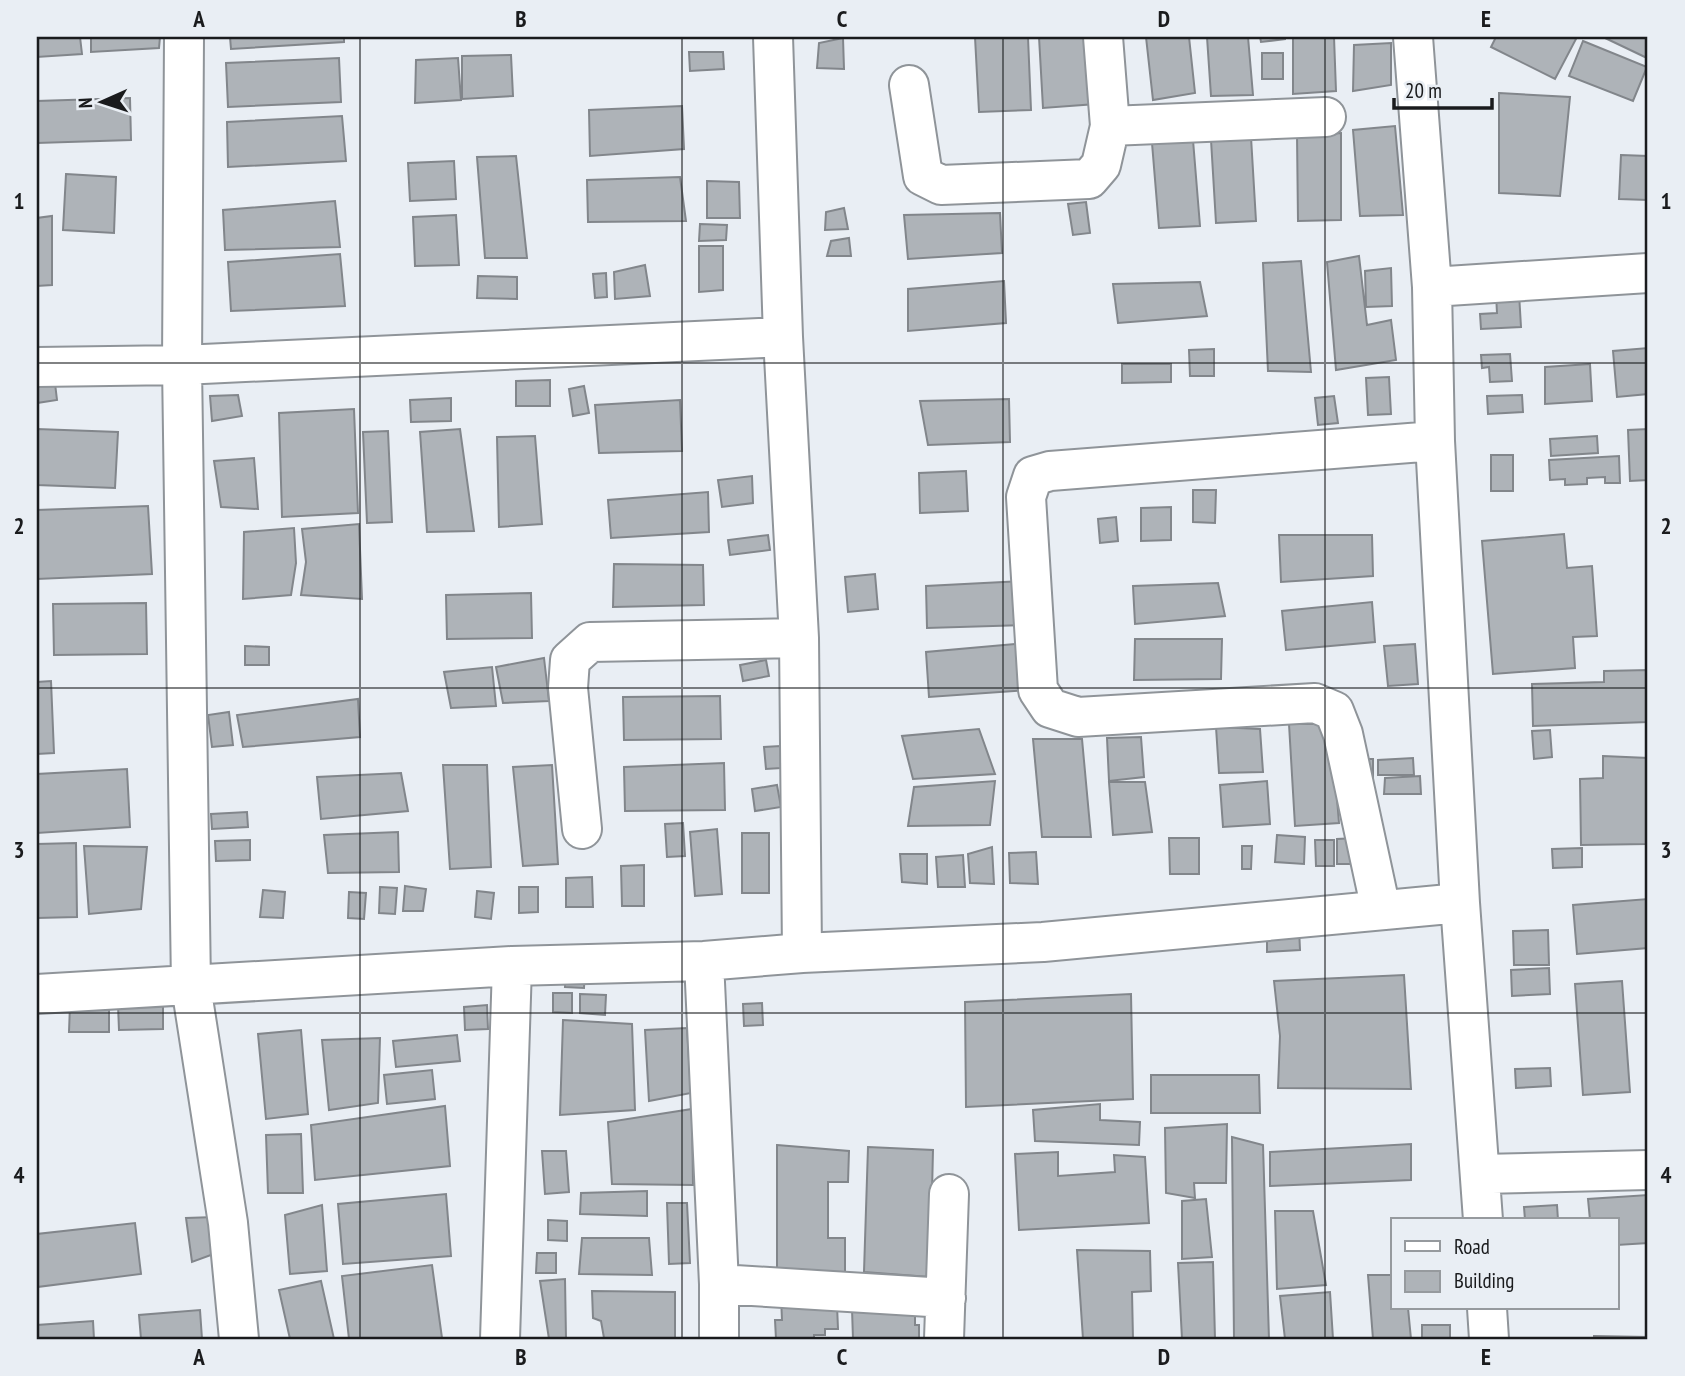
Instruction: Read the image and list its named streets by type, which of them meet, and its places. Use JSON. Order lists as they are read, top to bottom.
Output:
{
  "legend": ["Road", "Building"],
  "scale_bar": "20 m",
  "north": "left",
  "grid": {
    "columns": [
      "A",
      "B",
      "C",
      "D",
      "E"
    ],
    "rows": [
      "1",
      "2",
      "3",
      "4"
    ]
  }
}
